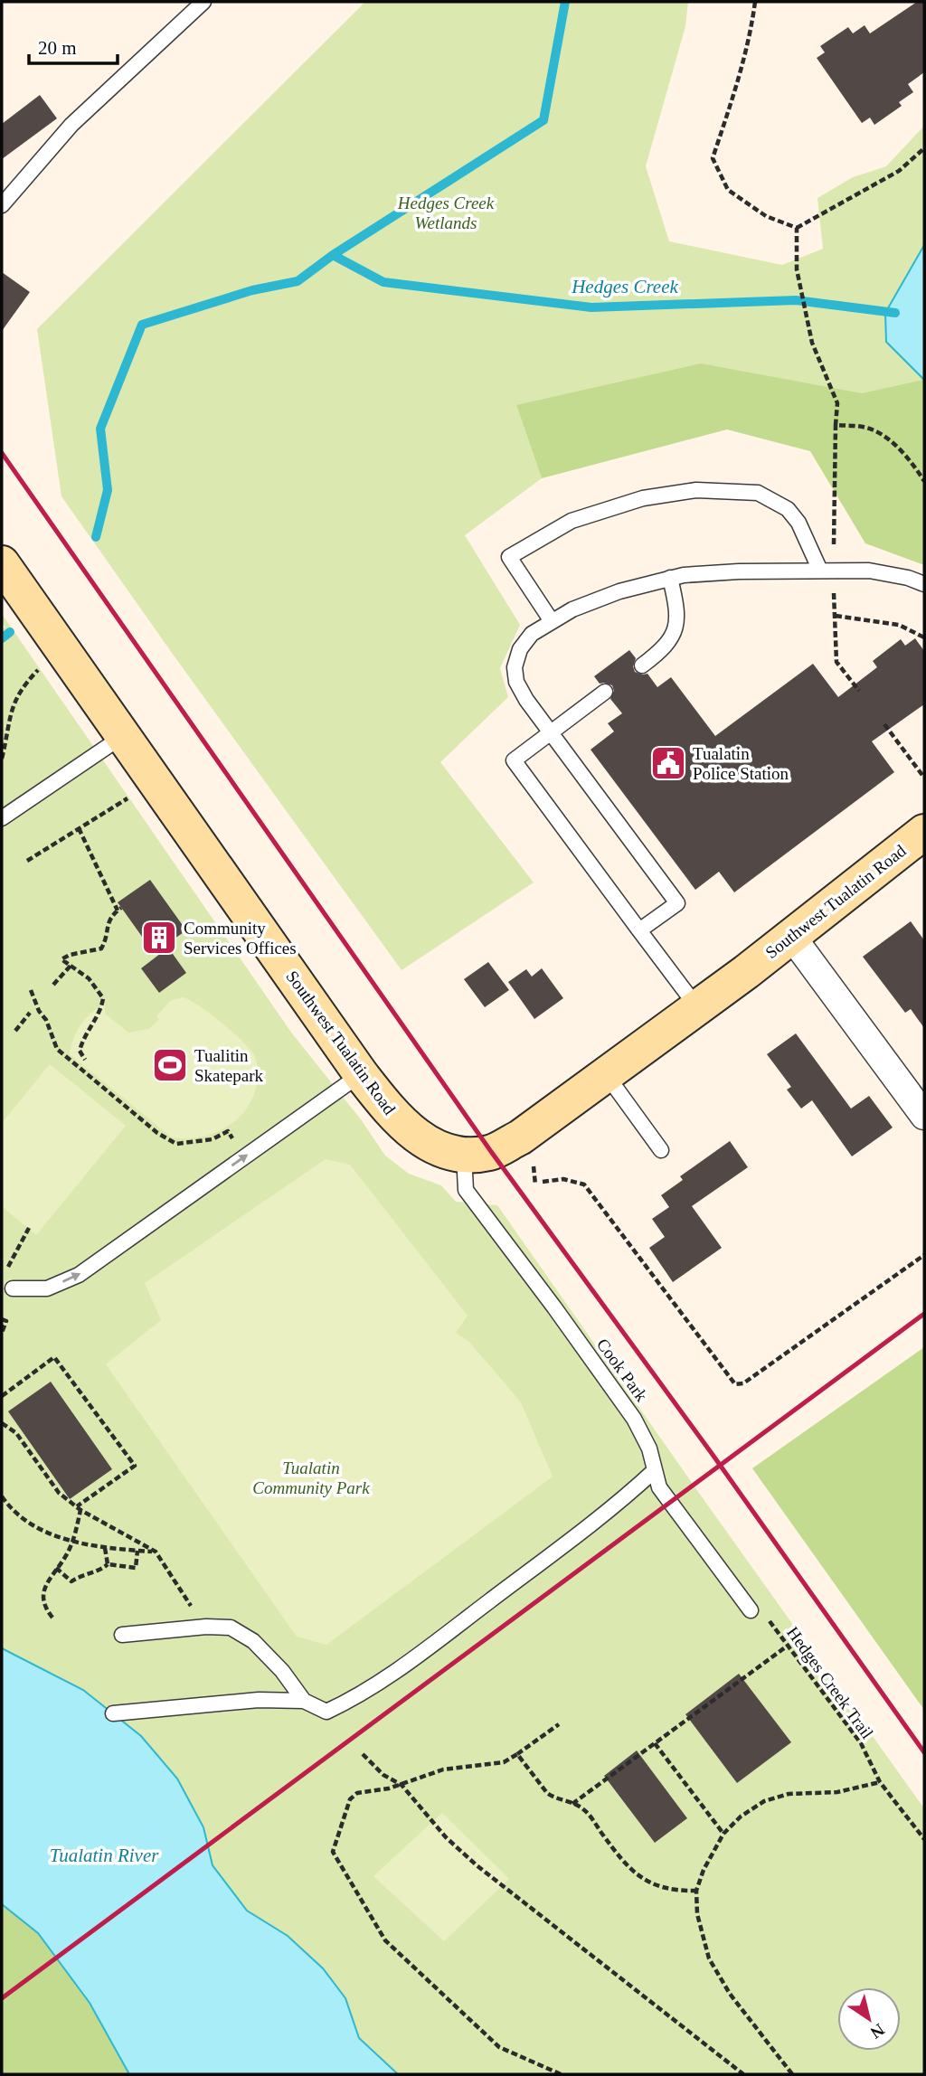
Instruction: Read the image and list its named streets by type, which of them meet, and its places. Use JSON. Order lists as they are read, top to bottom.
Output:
{
  "streets": {
    "main road": ["Southwest Tualatin Road"],
    "lane": ["Cook Park"],
    "path": ["Hedges Creek Trail"]
  },
  "crossings": [
    ["Southwest Tualatin Road", "Cook Park"],
    ["Cook Park", "Hedges Creek Trail"]
  ],
  "water": ["Hedges Creek", "Tualatin River"],
  "parks": ["Hedges Creek Wetlands", "Tualatin Community Park"],
  "places": {
    "public building": ["Tualatin Police Station"],
    "building": ["Community Services Offices"],
    "sports": ["Tualitin Skatepark"]
  },
  "scale_bar": "20 m",
  "north": "bottom right"
}
